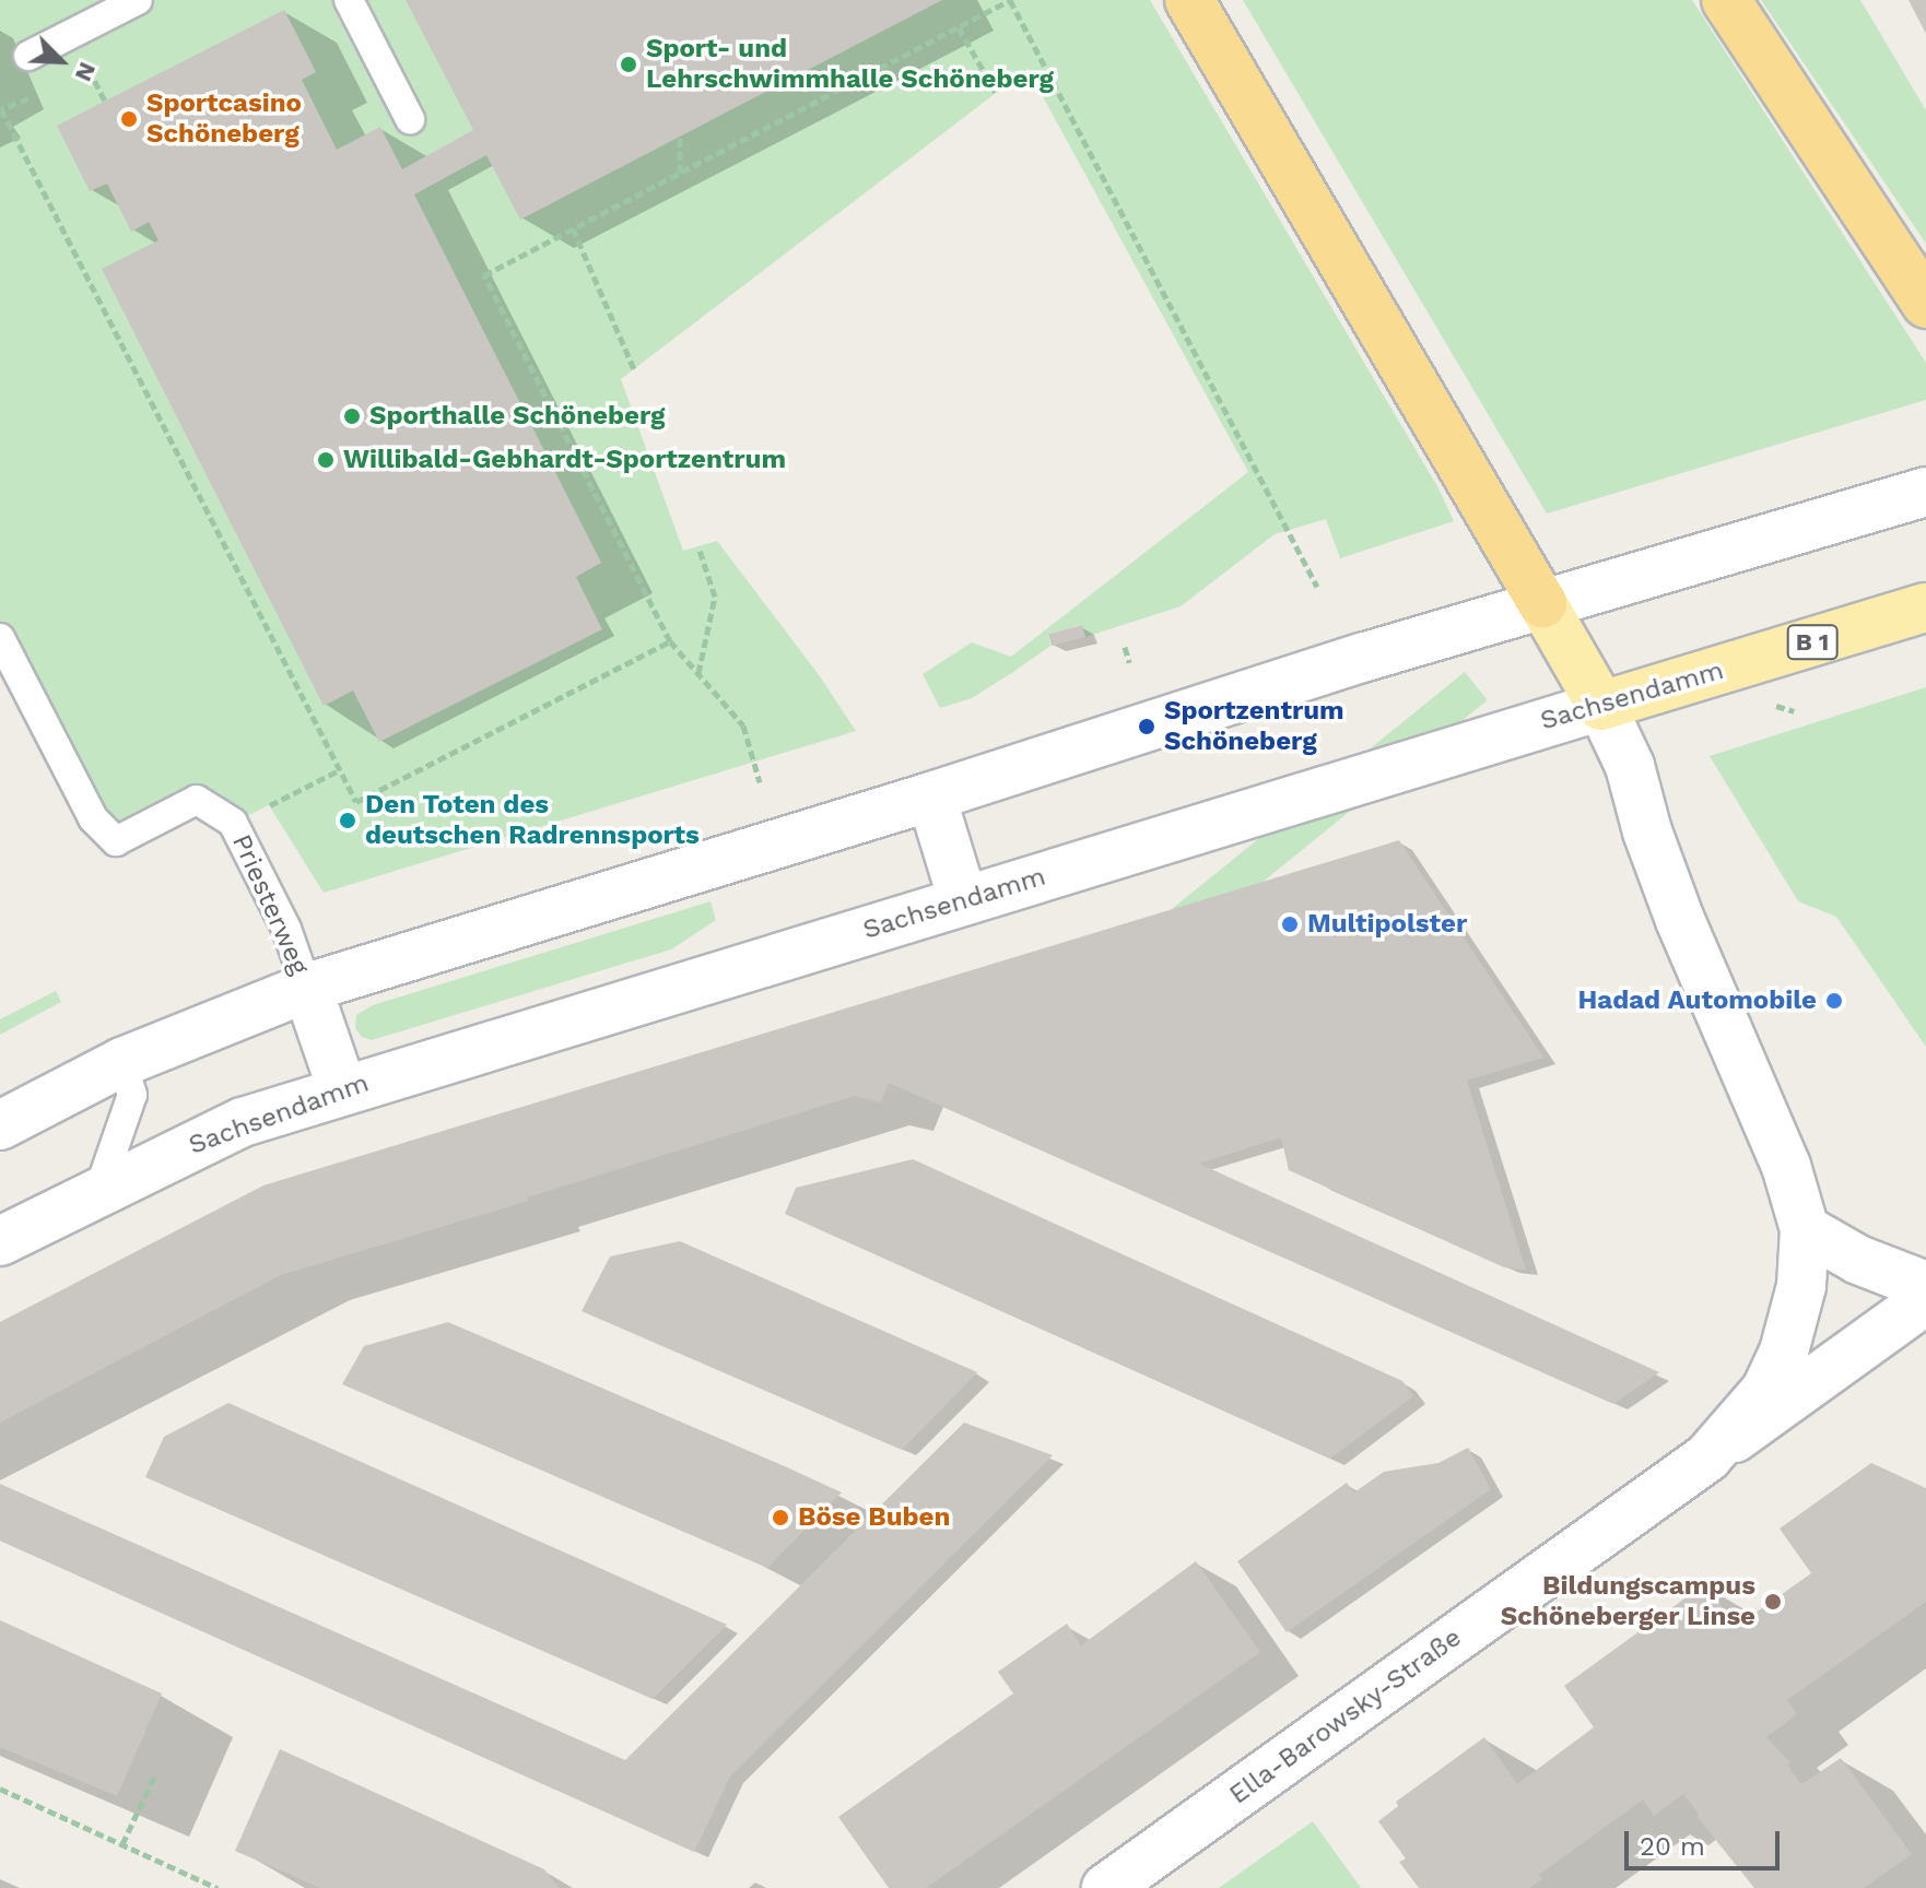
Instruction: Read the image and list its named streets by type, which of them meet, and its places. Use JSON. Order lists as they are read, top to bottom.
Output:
{
  "streets": {
    "main road": ["B 1", "Sachsendamm", "Ella-Barowsky-Straße"],
    "lane": ["Priesterweg"]
  },
  "places": [
    "Sport- und Lehrschwimmhalle Schöneberg",
    "Sportcasino Schöneberg",
    "Sporthalle Schöneberg",
    "Willibald-Gebhardt-Sportzentrum",
    "Sportzentrum Schöneberg",
    "Den Toten des deutschen Radrennsports",
    "Multipolster",
    "Hadad Automobile",
    "Böse Buben",
    "Bildungscampus Schöneberger Linse"
  ],
  "scale_bar": "20 m",
  "north": "bottom right"
}
